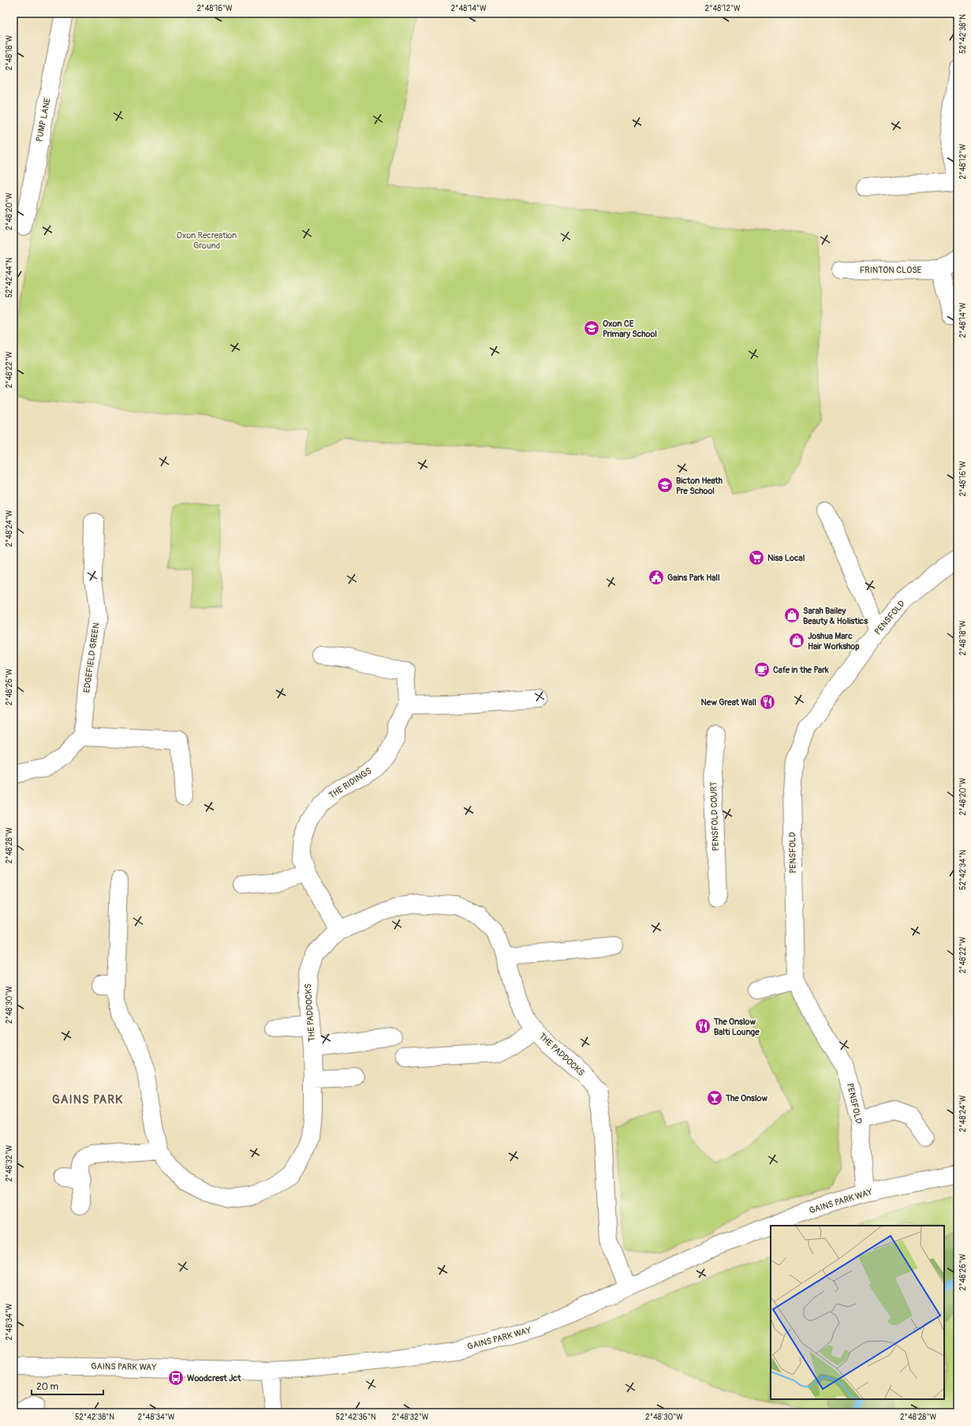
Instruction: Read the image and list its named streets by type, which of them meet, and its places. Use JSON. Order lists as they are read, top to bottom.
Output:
{
  "streets": {
    "street": [
      "PUMP LANE",
      "FRINTON CLOSE",
      "PENSFOLD",
      "EDGEFIELD GREEN",
      "THE RIDINGS",
      "PENSFOLD COURT",
      "THE PADDOCKS",
      "GAINS PARK WAY"
    ]
  },
  "crossings": [
    ["PENSFOLD", "GAINS PARK WAY"],
    ["THE RIDINGS", "THE PADDOCKS"],
    ["THE PADDOCKS", "GAINS PARK WAY"]
  ],
  "districts": ["GAINS PARK"],
  "parks": ["Oxon Recreation Ground"],
  "places": {
    "school or university": ["Oxon CE Primary School", "Bicton Heath Pre School"],
    "supermarket": ["Nisa Local"],
    "public building": ["Gains Park Hall"],
    "shop": ["Sarah Bailey Beauty & Holistics", "Joshua Marc Hair Workshop"],
    "cafe": ["Cafe in the Park"],
    "restaurant": ["New Great Wall", "The Onslow Balti Lounge"],
    "bar": ["The Onslow"],
    "bus stop": ["Woodcrest Jct"]
  },
  "scale_bar": "20 m",
  "coordinates": [
    "2°48'16\"W",
    "2°48'14\"W",
    "2°48'12\"W",
    "52°42'38\"N",
    "2°48'18\"W",
    "2°48'20\"W",
    "52°42'44\"N",
    "2°48'22\"W",
    "2°48'24\"W",
    "2°48'26\"W",
    "2°48'28\"W",
    "52°42'34\"N",
    "2°48'30\"W",
    "2°48'32\"W",
    "2°48'34\"W",
    "52°42'36\"N"
  ]
}
